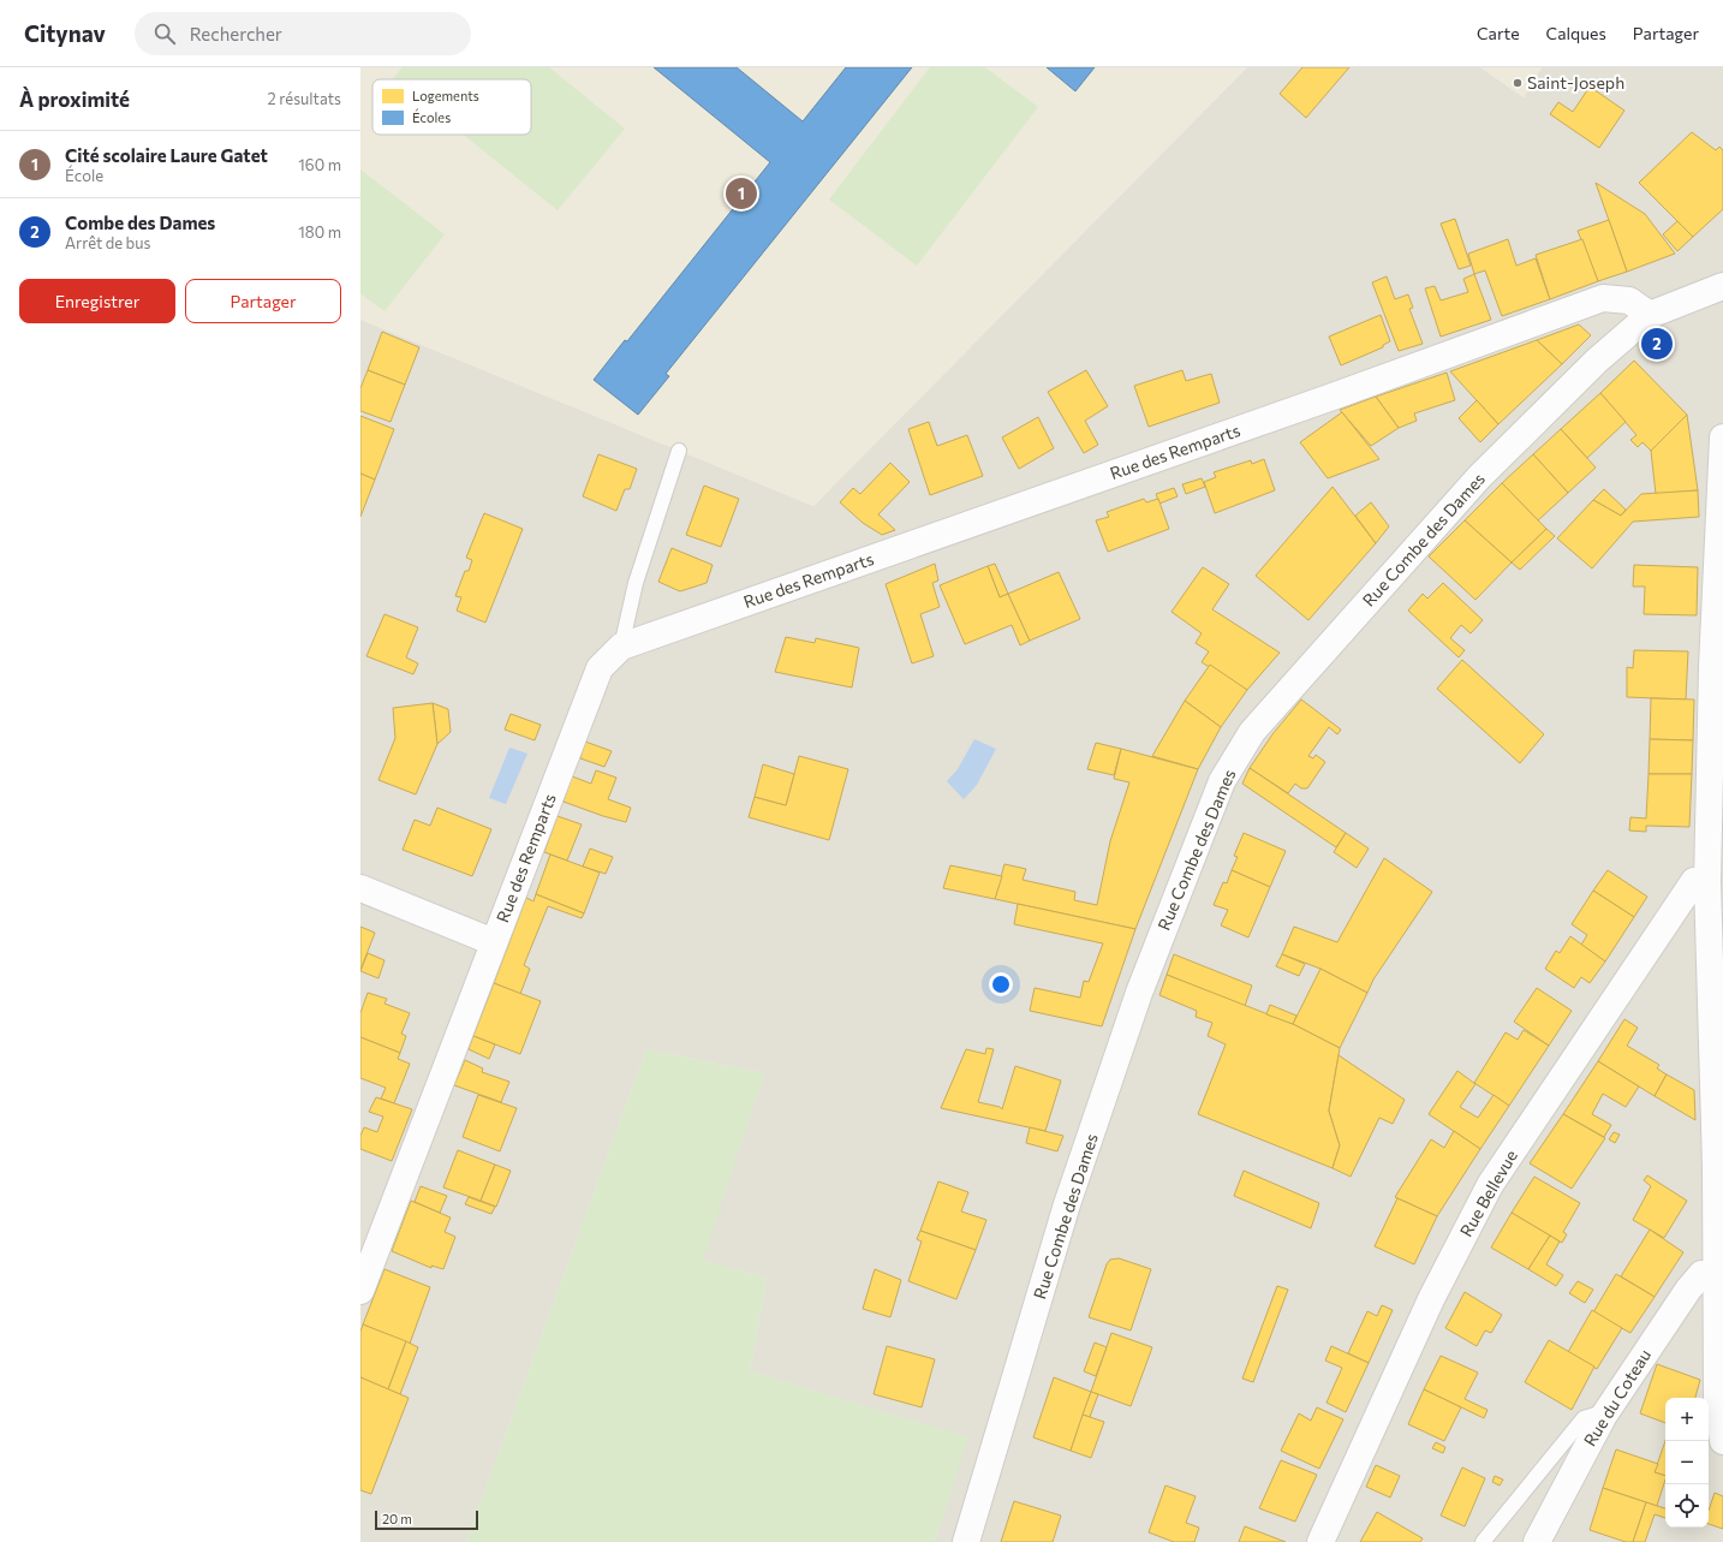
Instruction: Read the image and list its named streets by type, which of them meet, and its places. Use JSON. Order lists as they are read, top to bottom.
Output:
{
  "streets": {
    "street": [
      "Rue des Remparts",
      "Rue Combe des Dames",
      "Rue Bellevue",
      "Rue du Coteau"
    ]
  },
  "crossings": [
    ["Rue des Remparts", "Rue Combe des Dames"]
  ],
  "places": ["Saint-Joseph"],
  "legend": ["Logements", "Écoles"],
  "scale_bar": "20 m",
  "page": {
    "header": "Citynav",
    "search": "Rechercher",
    "nav": ["Carte", "Calques", "Partager"],
    "heading": ["À proximité", "2 résultats"],
    "list": [
      {
        "mark": "1",
        "name": "Cité scolaire Laure Gatet",
        "note": "École",
        "value": "160 m"
      },
      {
        "mark": "2",
        "name": "Combe des Dames",
        "note": "Arrêt de bus",
        "value": "180 m"
      }
    ],
    "pins": ["1", "2"],
    "buttons": ["Enregistrer", "Partager"],
    "map_buttons": ["+", "−"],
    "scale": "20 m"
  }
}
